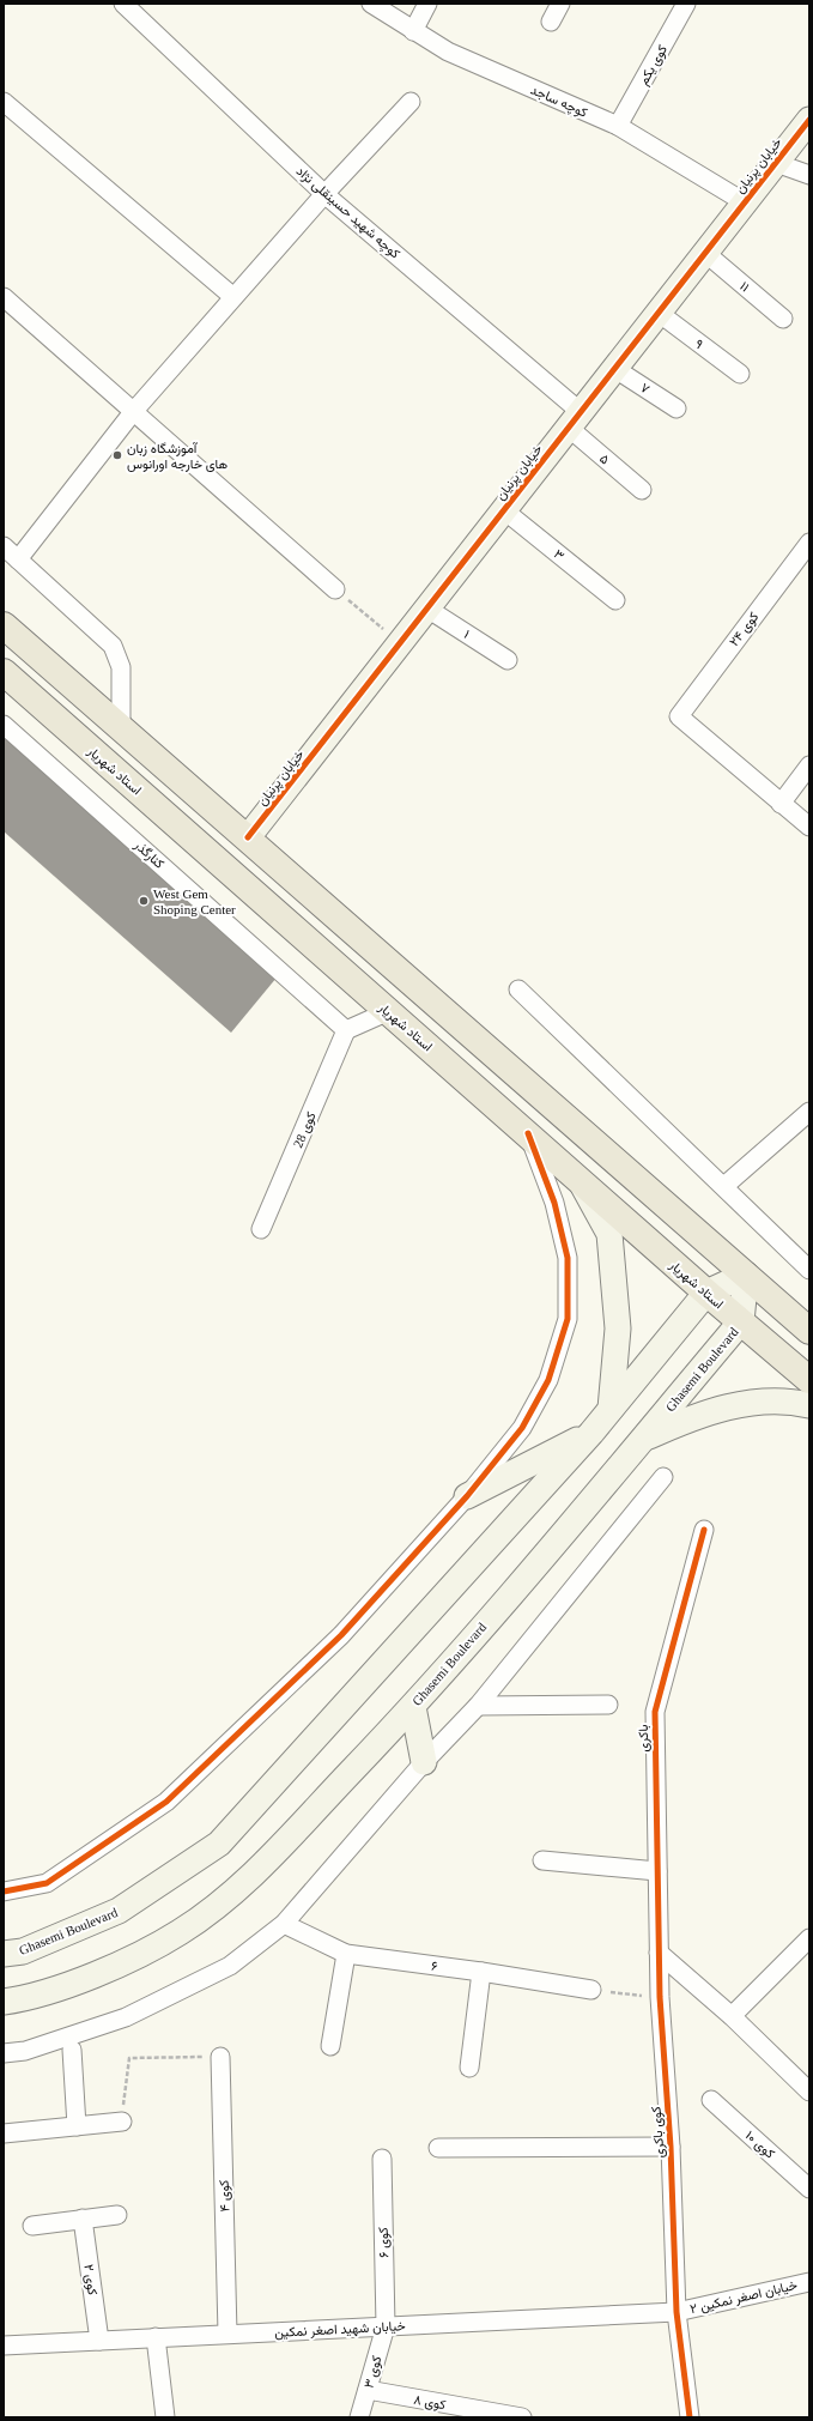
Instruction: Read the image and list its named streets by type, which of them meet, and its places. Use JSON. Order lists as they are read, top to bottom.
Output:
{
  "streets": {
    "main road": ["خیابان پرنیان", "استاد شهریار", "Ghasemi Boulevard"],
    "street": [
      "کوی یکم",
      "کوچه ساجد",
      "کوچه شهید حسینقلی نژاد",
      "۱۱",
      "۹",
      "۷",
      "۵",
      "۳",
      "کوی ۲۴",
      "۱",
      "کنارگذر",
      "کوی 28",
      "باکری",
      "۶",
      "کوی باکری",
      "کوی ۱۰",
      "کوی ۴",
      "کوی ۶",
      "کوی ۲",
      "خیابان اصغر نمکین ۲",
      "خیابان شهید اصغر نمکین",
      "کوی ۳",
      "کوی ۸"
    ]
  },
  "crossings": [
    ["کوی یکم", "کوچه ساجد"],
    ["کوچه ساجد", "خیابان پرنیان"],
    ["خیابان پرنیان", "کوچه شهید حسینقلی نژاد"],
    ["خیابان پرنیان", "۱۱"],
    ["خیابان پرنیان", "۹"],
    ["خیابان پرنیان", "۷"],
    ["خیابان پرنیان", "۵"],
    ["خیابان پرنیان", "۳"],
    ["خیابان پرنیان", "۱"],
    ["کوچه شهید حسینقلی نژاد", "۵"],
    ["استاد شهریار", "Ghasemi Boulevard"],
    ["کنارگذر", "کوی 28"],
    ["باکری", "کوی باکری"],
    ["کوی باکری", "خیابان اصغر نمکین ۲"],
    ["کوی باکری", "خیابان شهید اصغر نمکین"],
    ["کوی ۴", "خیابان شهید اصغر نمکین"],
    ["کوی ۶", "خیابان شهید اصغر نمکین"],
    ["کوی ۶", "کوی ۳"],
    ["کوی ۲", "خیابان شهید اصغر نمکین"],
    ["خیابان اصغر نمکین ۲", "خیابان شهید اصغر نمکین"],
    ["خیابان شهید اصغر نمکین", "کوی ۳"],
    ["کوی ۳", "کوی ۸"]
  ],
  "places": ["آموزشگاه زبان های خارجه اورانوس", "West Gem Shoping Center"]
}
